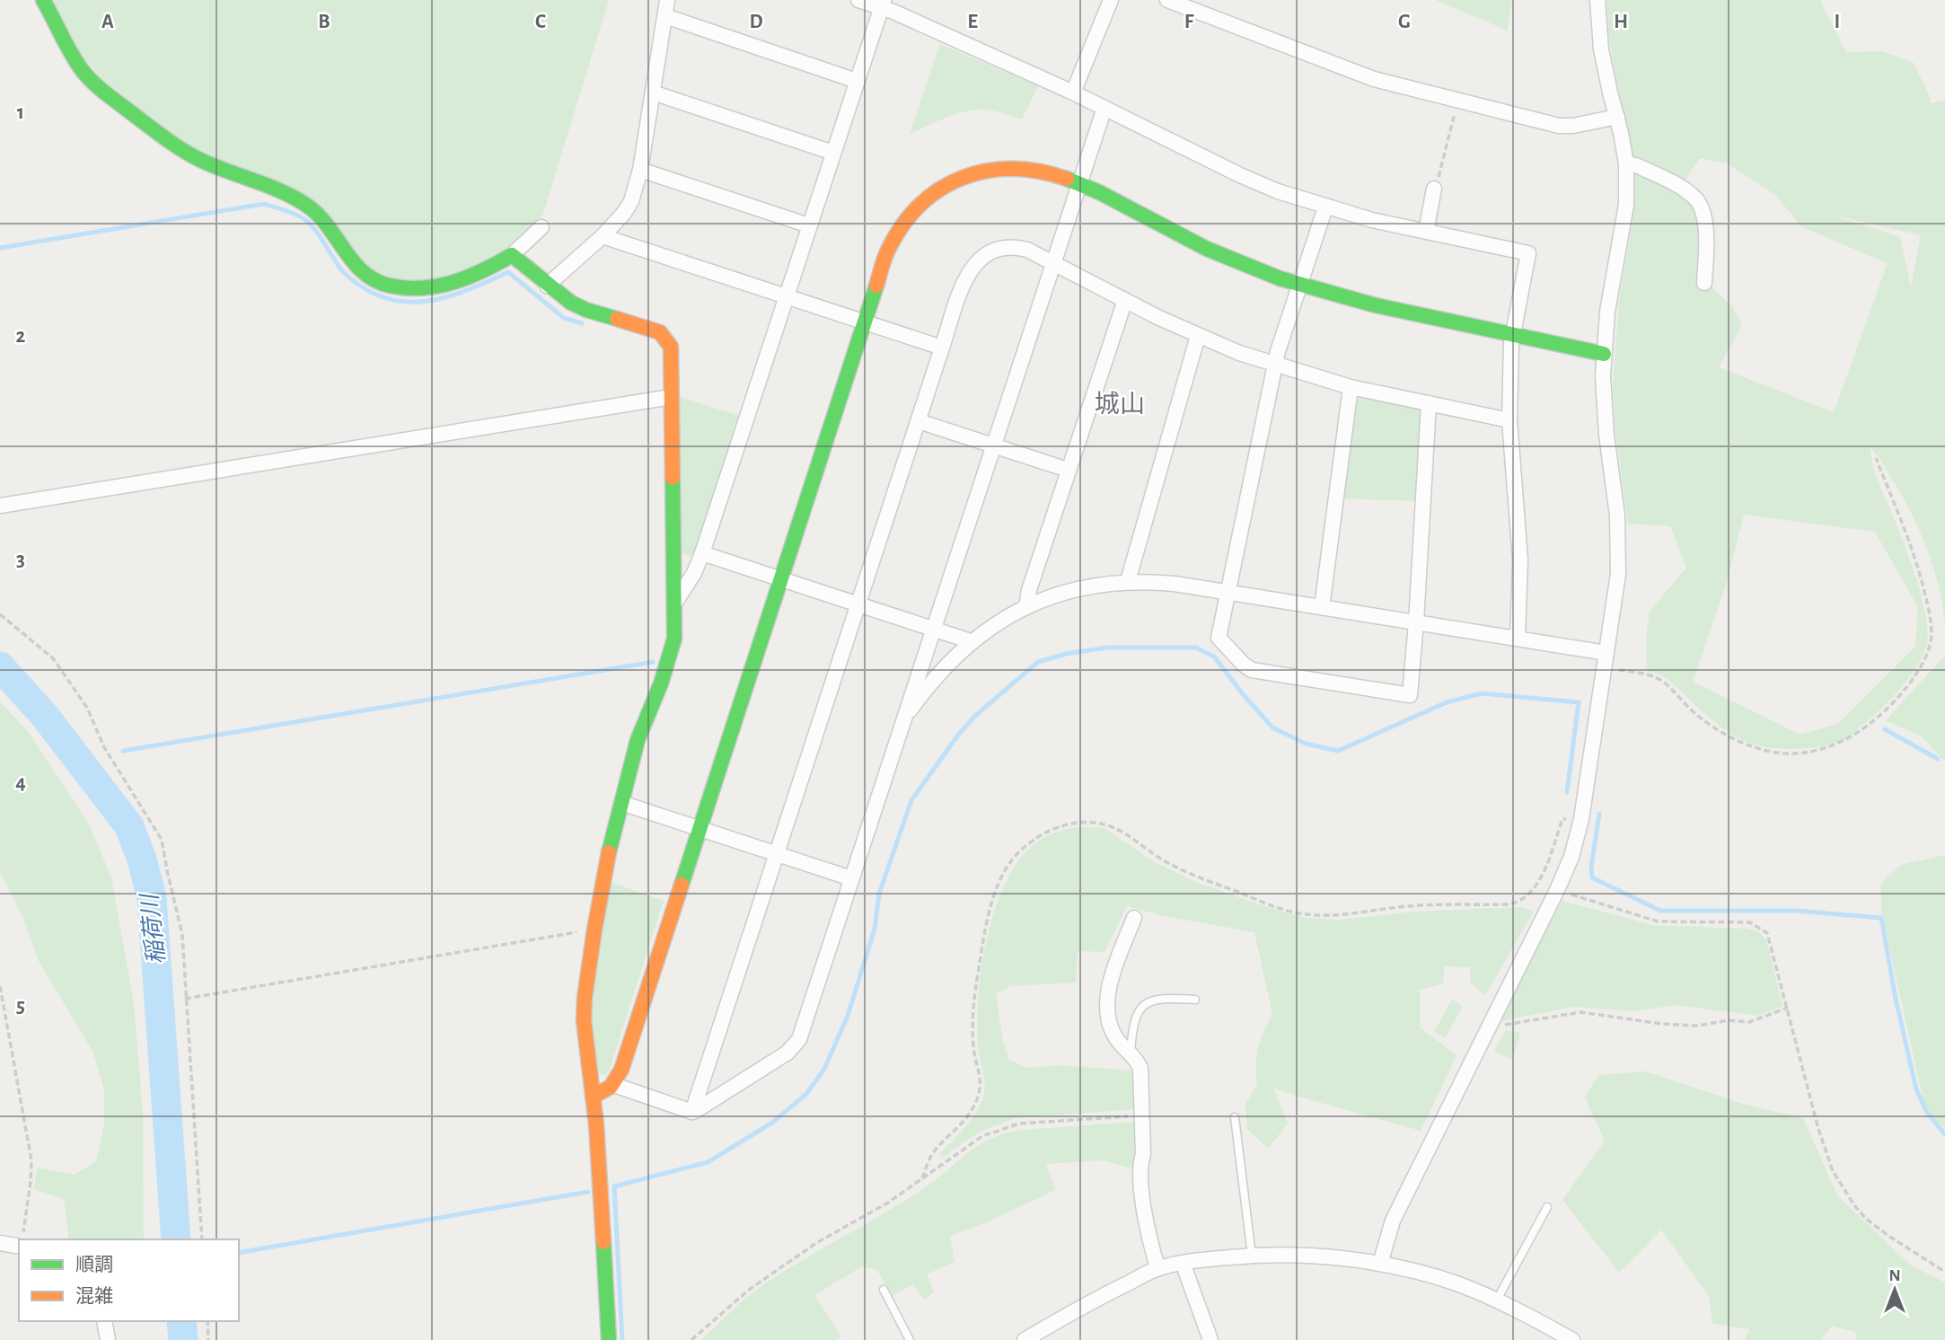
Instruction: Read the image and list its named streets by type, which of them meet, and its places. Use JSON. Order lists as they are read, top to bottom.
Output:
{
  "districts": ["城山"],
  "water": ["稲荷川"],
  "legend": ["順調", "混雑"],
  "north": "top",
  "grid": {
    "columns": [
      "A",
      "B",
      "C",
      "D",
      "E",
      "F",
      "G",
      "H",
      "I"
    ],
    "rows": [
      "1",
      "2",
      "3",
      "4",
      "5"
    ]
  }
}
